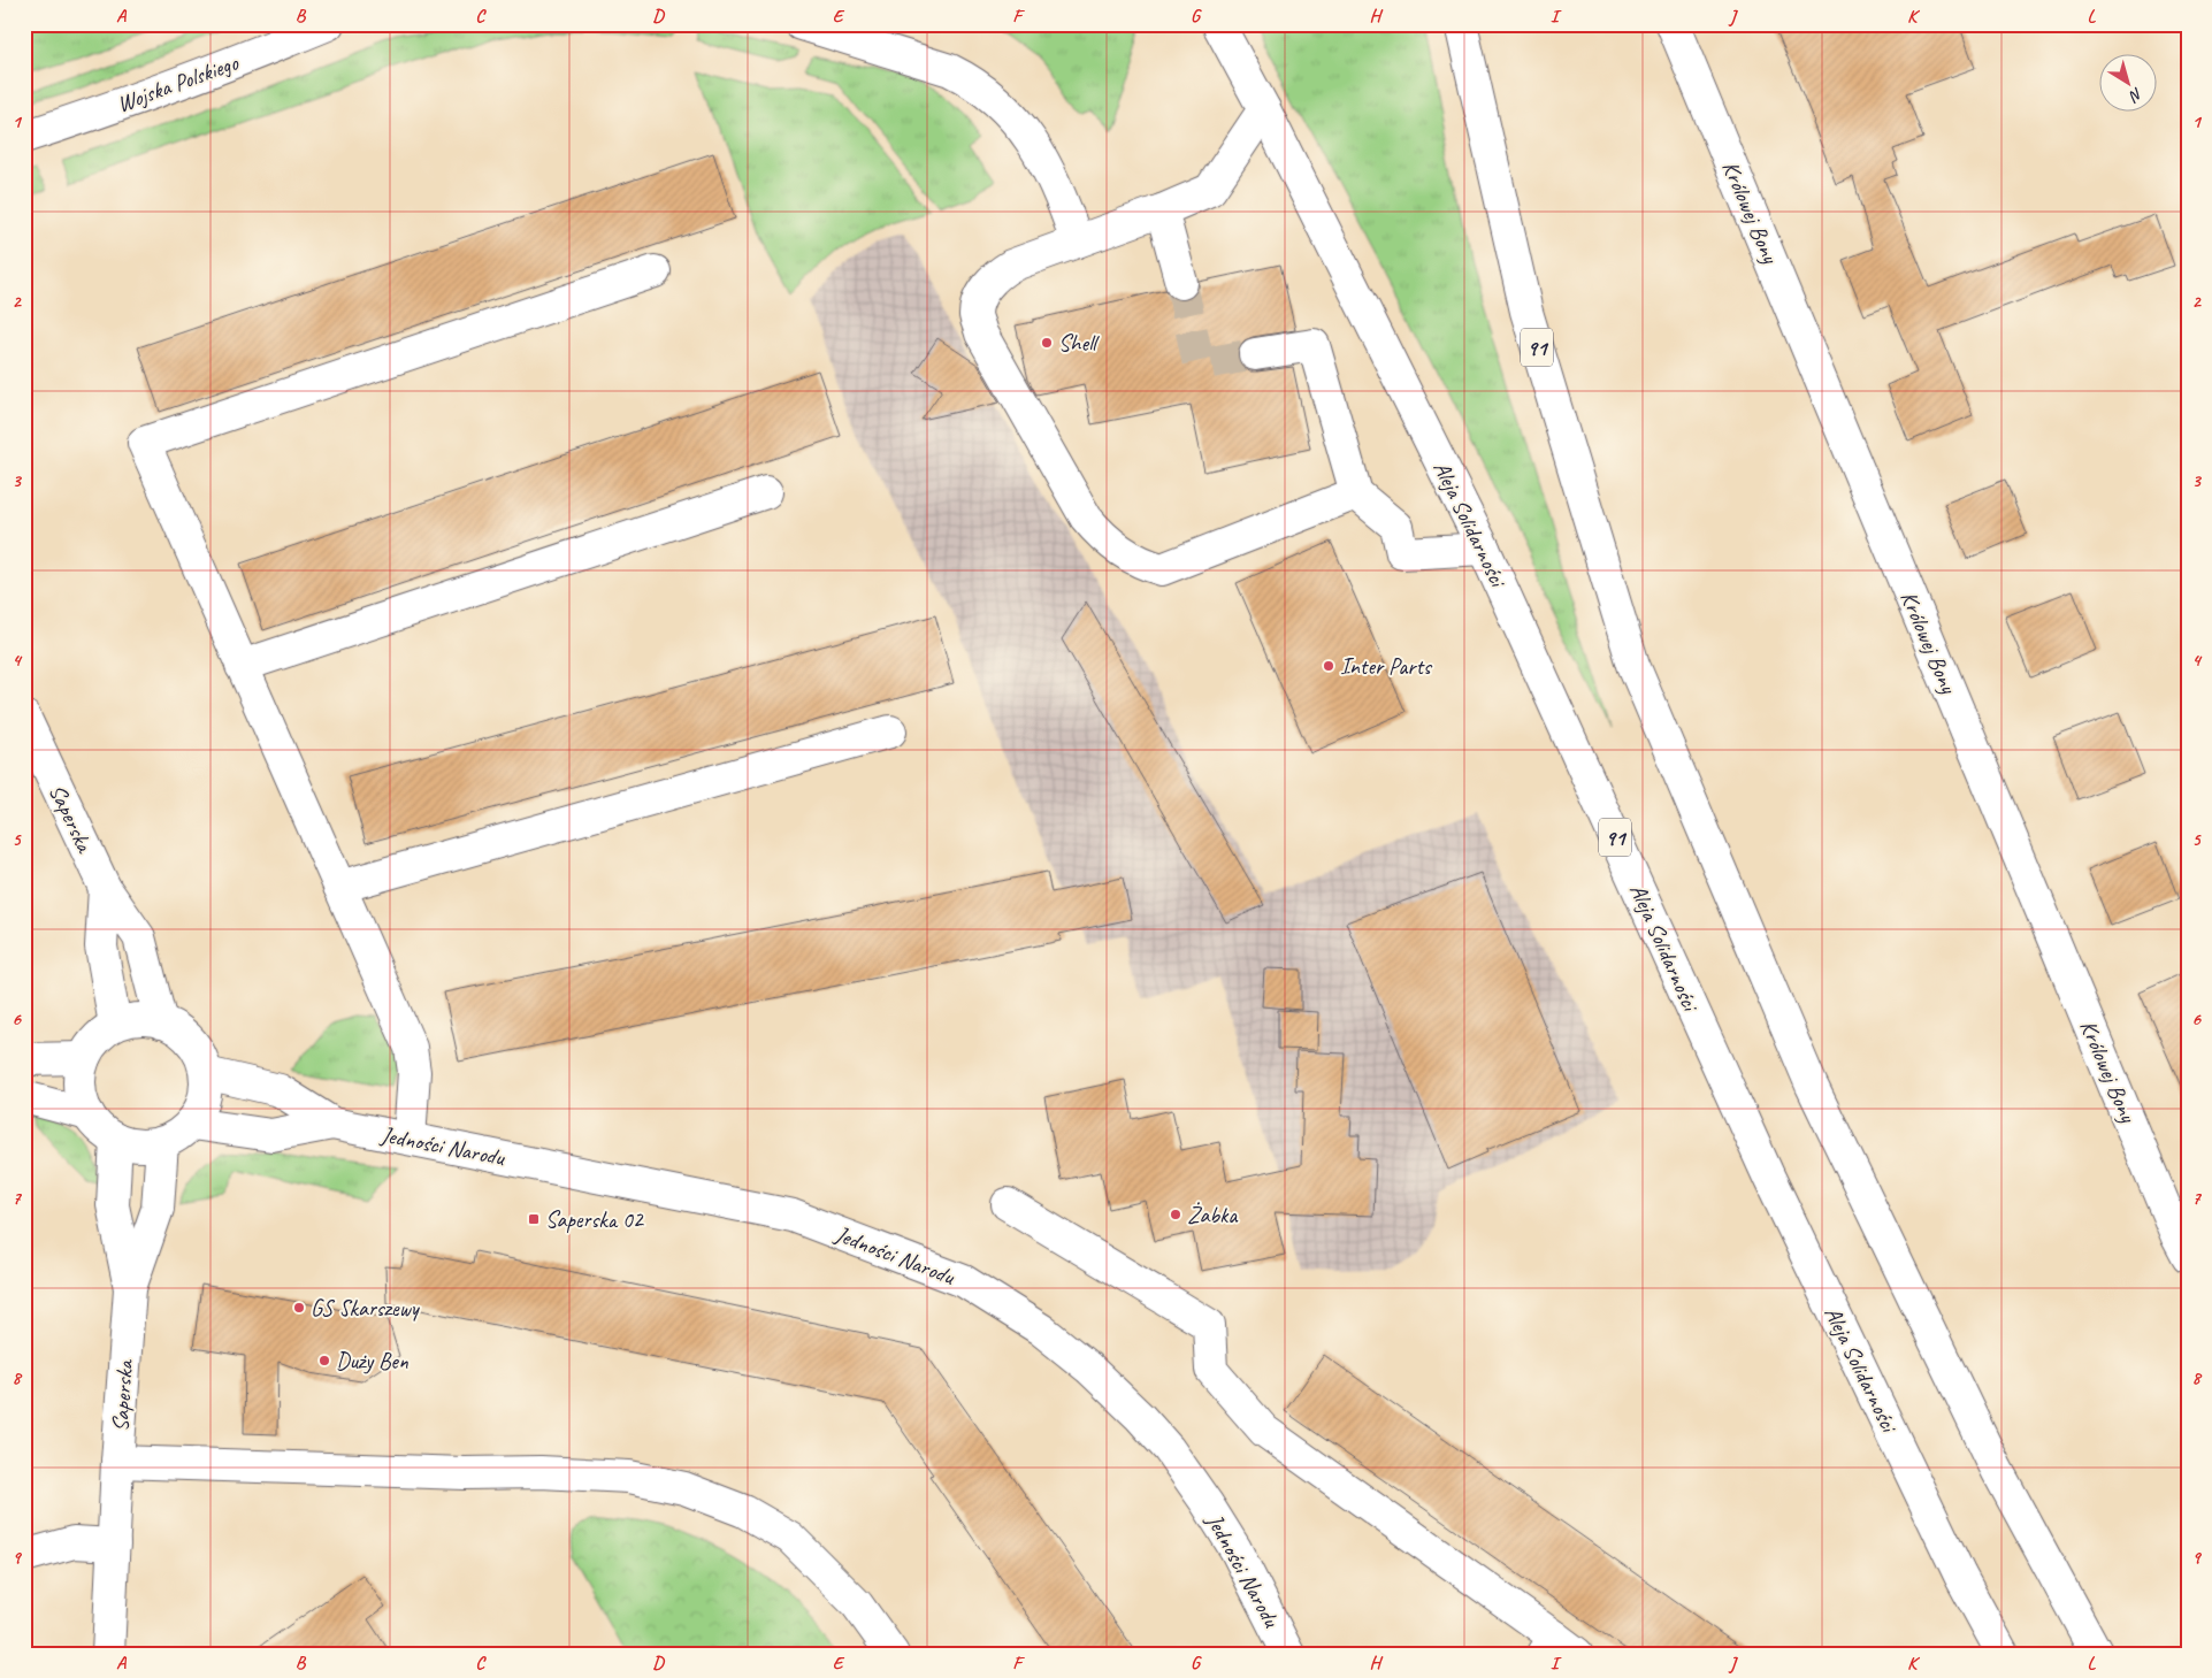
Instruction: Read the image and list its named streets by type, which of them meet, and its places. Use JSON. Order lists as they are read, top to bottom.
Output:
{
  "streets": {
    "street": [
      "Wojska Polskiego",
      "Królowej Bony",
      "91",
      "Aleja Solidarności",
      "Saperska",
      "Jedności Narodu"
    ]
  },
  "crossings": [
    ["Saperska", "Jedności Narodu"]
  ],
  "places": {
    "other": [
      "Shell",
      "Inter Parts",
      "Żabka",
      "GS Skarszewy",
      "Duży Ben"
    ],
    "transit": ["Saperska 02"]
  },
  "north": "bottom right",
  "grid": {
    "columns": [
      "A",
      "B",
      "C",
      "D",
      "E",
      "F",
      "G",
      "H",
      "I",
      "J",
      "K",
      "L"
    ],
    "rows": [
      "1",
      "2",
      "3",
      "4",
      "5",
      "6",
      "7",
      "8",
      "9"
    ]
  }
}
